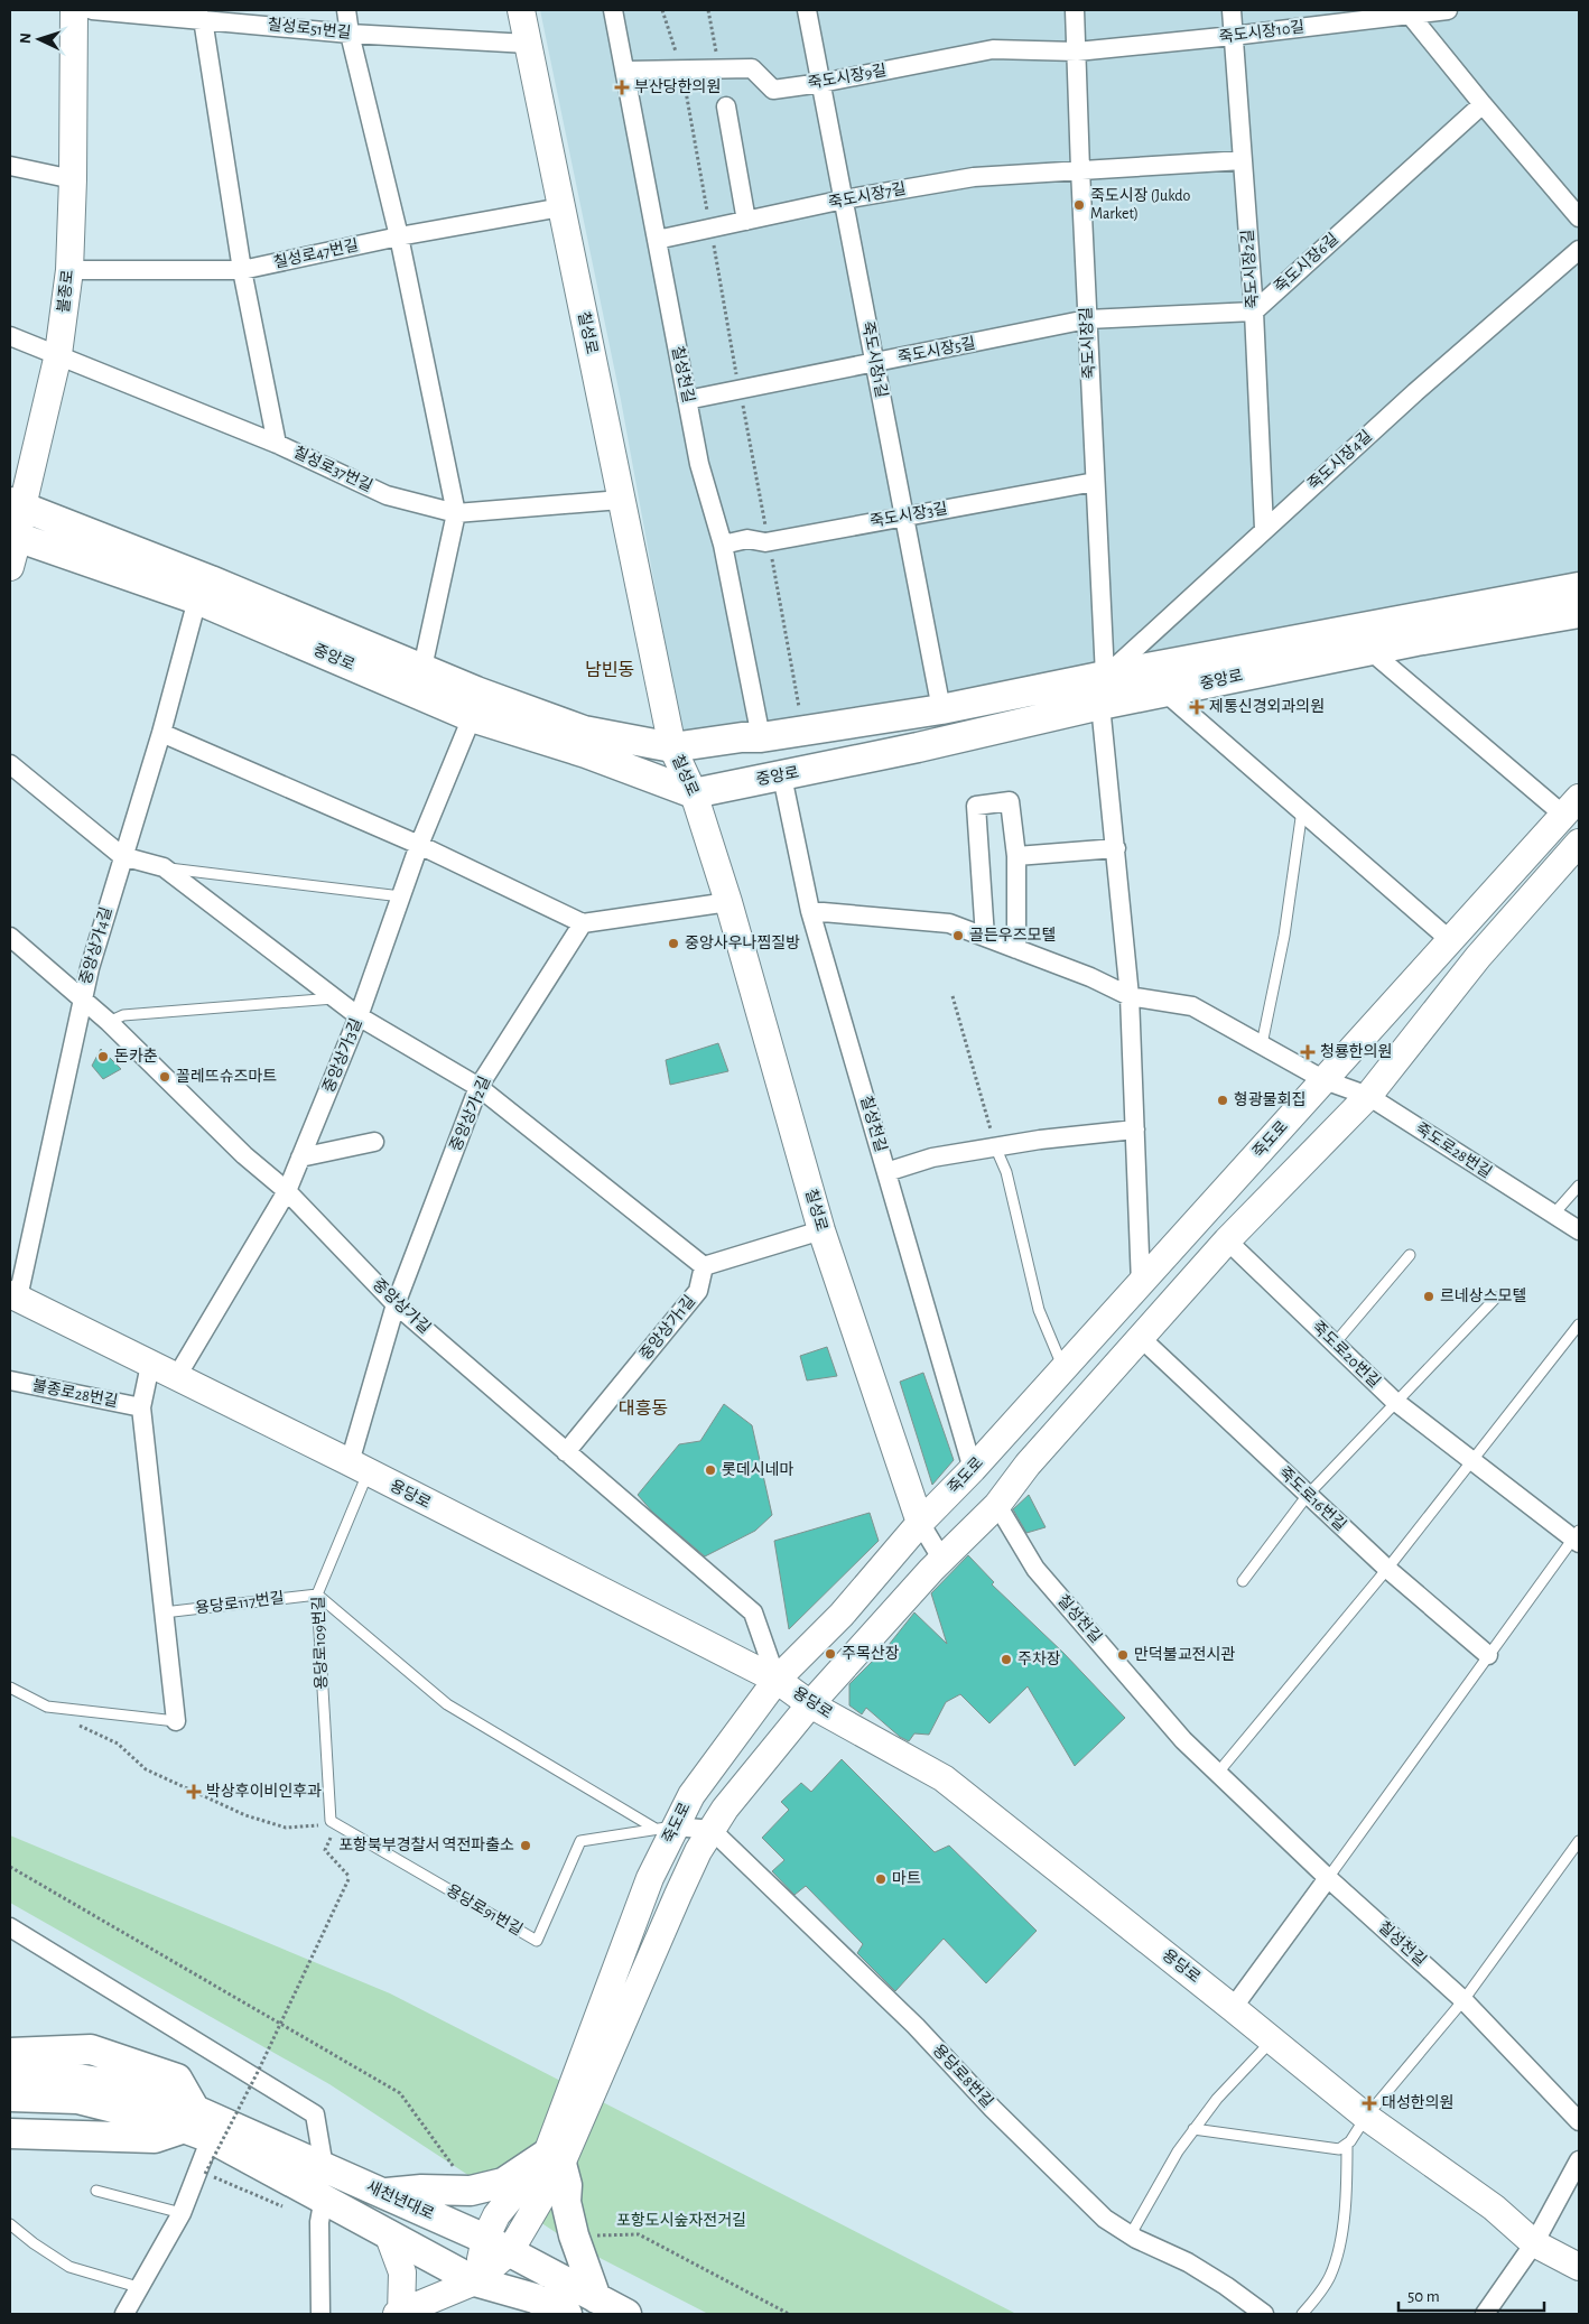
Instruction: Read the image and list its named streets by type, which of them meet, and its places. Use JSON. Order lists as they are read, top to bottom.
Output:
{
  "streets": {
    "main road": [
      "불종로",
      "칠성로",
      "중앙로",
      "죽도로",
      "용당로",
      "새천년대로"
    ],
    "street": [
      "칠성로51번길",
      "죽도시장10길",
      "죽도시장9길",
      "죽도시장7길",
      "칠성로47번길",
      "죽도시장6길",
      "죽도시장2길",
      "죽도시장길",
      "죽도시장5길",
      "죽도시장1길",
      "칠성천길",
      "죽도시장4길",
      "칠성로37번길",
      "죽도시장3길",
      "중앙상가4길",
      "중앙상가3길",
      "중앙상가2길",
      "죽도로28번길",
      "중앙상가길",
      "중앙상가1길",
      "죽도로20번길",
      "불종로28번길",
      "죽도로16번길",
      "용당로8번길"
    ],
    "lane": ["용당로117번길", "용당로109번길", "용당로91번길"]
  },
  "crossings": [
    ["칠성로51번길", "칠성로"],
    ["죽도시장10길", "죽도시장9길"],
    ["죽도시장10길", "죽도시장2길"],
    ["죽도시장10길", "죽도시장길"],
    ["죽도시장9길", "죽도시장길"],
    ["죽도시장9길", "죽도시장1길"],
    ["죽도시장9길", "칠성천길"],
    ["죽도시장7길", "죽도시장2길"],
    ["죽도시장7길", "죽도시장길"],
    ["죽도시장7길", "죽도시장1길"],
    ["죽도시장7길", "칠성천길"],
    ["칠성로47번길", "불종로"],
    ["칠성로47번길", "칠성로"],
    ["죽도시장6길", "죽도시장2길"],
    ["죽도시장2길", "죽도시장4길"],
    ["불종로", "칠성로37번길"],
    ["불종로", "중앙로"],
    ["칠성로", "칠성로37번길"],
    ["칠성로", "중앙로"],
    ["칠성로", "죽도로"],
    ["죽도시장길", "죽도시장5길"],
    ["죽도시장길", "죽도시장4길"],
    ["죽도시장길", "죽도시장3길"],
    ["죽도시장길", "중앙로"],
    ["죽도시장5길", "죽도시장1길"],
    ["죽도시장5길", "칠성천길"],
    ["죽도시장1길", "죽도시장3길"],
    ["죽도시장1길", "중앙로"],
    ["칠성천길", "죽도시장3길"],
    ["칠성천길", "중앙로"],
    ["칠성천길", "죽도로"],
    ["칠성천길", "죽도로28번길"],
    ["죽도시장4길", "중앙로"],
    ["중앙로", "중앙상가4길"],
    ["중앙로", "중앙상가3길"],
    ["중앙상가4길", "중앙상가길"],
    ["중앙상가4길", "용당로"],
    ["중앙상가3길", "중앙상가길"],
    ["중앙상가3길", "용당로"],
    ["중앙상가2길", "중앙상가길"],
    ["중앙상가2길", "용당로"],
    ["중앙상가2길", "용당로109번길"],
    ["죽도로", "죽도로28번길"],
    ["죽도로", "중앙상가길"],
    ["죽도로", "죽도로20번길"],
    ["죽도로", "용당로"],
    ["죽도로", "죽도로16번길"],
    ["죽도로", "용당로91번길"],
    ["죽도로", "용당로8번길"],
    ["죽도로", "새천년대로"],
    ["중앙상가길", "중앙상가1길"],
    ["중앙상가길", "용당로"],
    ["용당로", "용당로109번길"],
    ["용당로117번길", "용당로109번길"],
    ["용당로109번길", "용당로91번길"]
  ],
  "districts": ["남빈동", "대흥동"],
  "parks": ["포항도시숲자전거길"],
  "places": {
    "health": [
      "부산당한의원",
      "제통신경외과의원",
      "청룡한의원",
      "박상후이비인후과",
      "대성한의원"
    ],
    "other": [
      "죽도시장 (Jukdo Market)",
      "골든우즈모텔",
      "중앙사우나찜질방",
      "돈카춘",
      "꼴레뜨슈즈마트",
      "형광물회집",
      "르네상스모텔",
      "롯데시네마",
      "주목산장",
      "만덕불교전시관",
      "주차장",
      "포항북부경찰서 역전파출소",
      "마트"
    ]
  },
  "scale_bar": "50 m",
  "north": "left"
}
